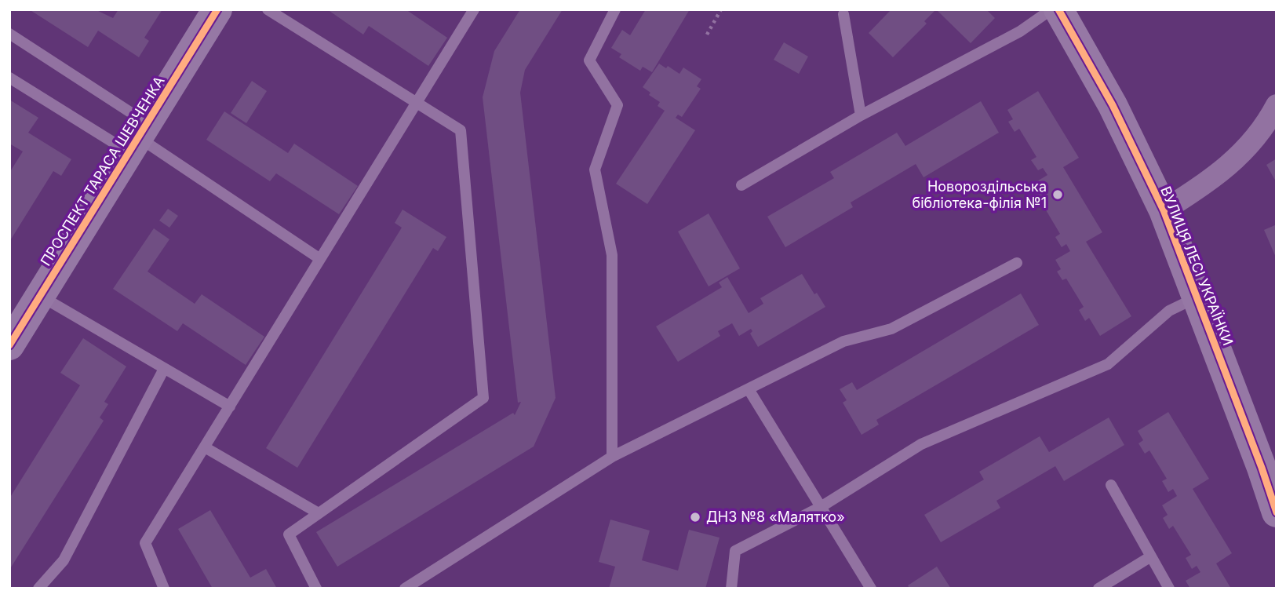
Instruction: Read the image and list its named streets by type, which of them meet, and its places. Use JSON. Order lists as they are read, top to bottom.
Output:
{
  "streets": {
    "street": ["ПРОСПЕКТ ТАРАСА ШЕВЧЕНКА", "ВУЛИЦЯ ЛЕСІ УКРАЇНКИ"]
  },
  "places": ["Новороздільська бібліотека-філія №1", "ДНЗ №8 «Малятко»"]
}
